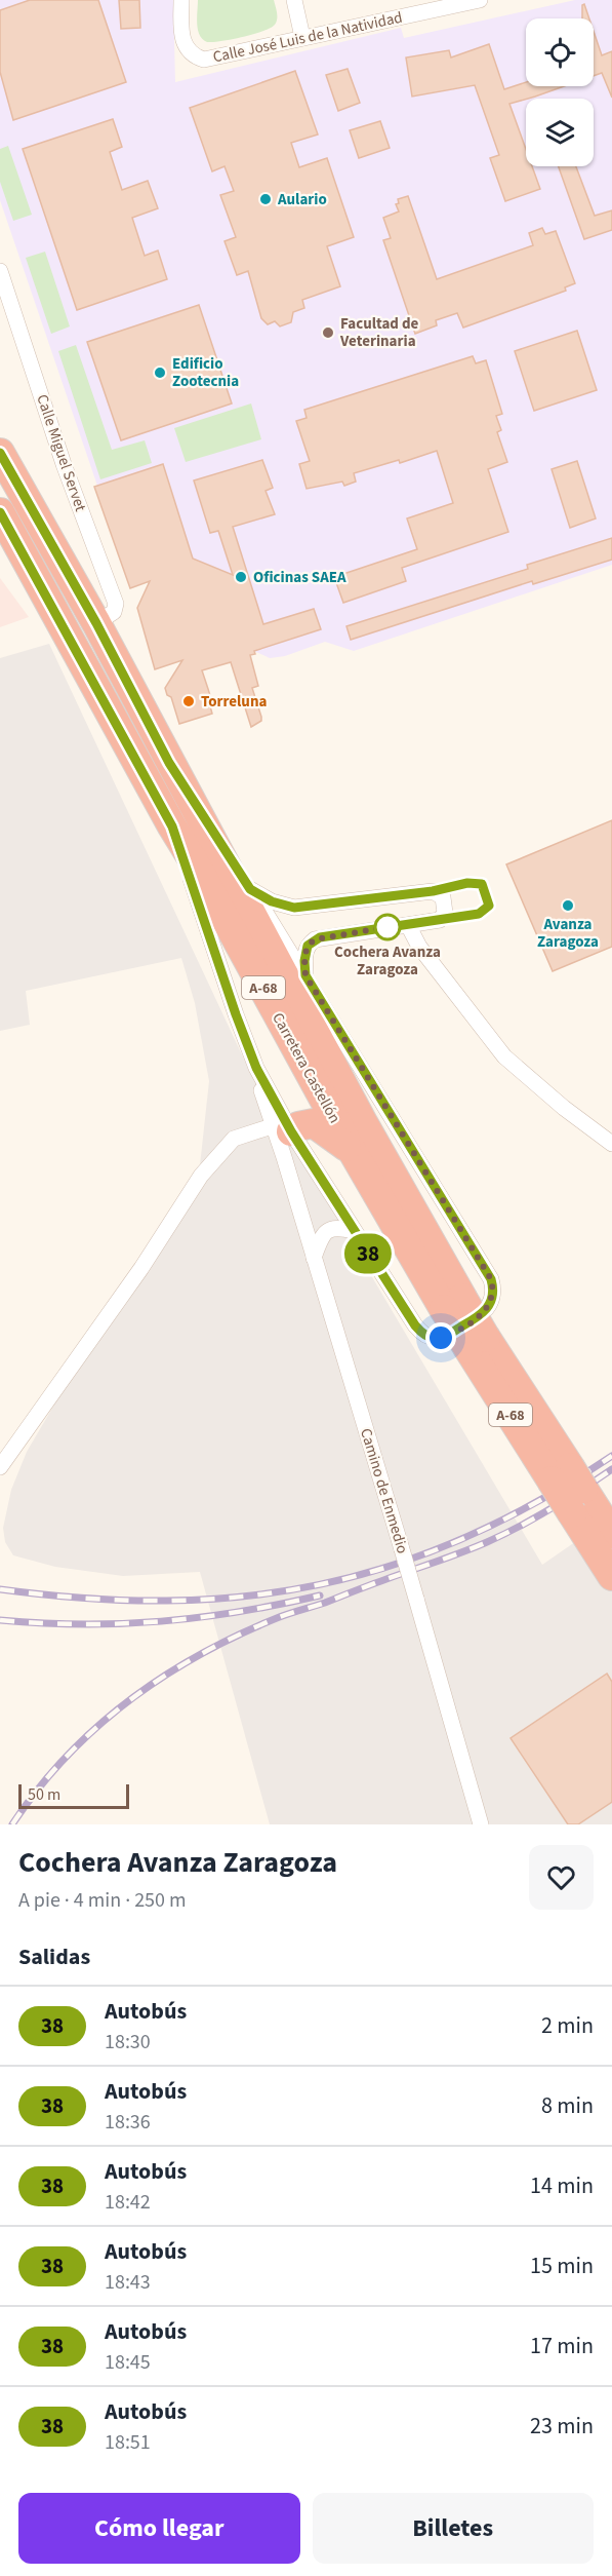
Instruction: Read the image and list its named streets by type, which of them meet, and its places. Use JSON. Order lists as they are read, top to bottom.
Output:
{
  "streets": {
    "highway": ["A-68", "Carretera Castellón"],
    "street": ["Calle José Luis de la Natividad", "Calle Miguel Servet", "Camino de Enmedio"]
  },
  "crossings": [
    ["Calle Miguel Servet", "Carretera Castellón"],
    ["Carretera Castellón", "Camino de Enmedio"]
  ],
  "places": [
    "Aulario",
    "Facultad de Veterinaria",
    "Edificio Zootecnia",
    "Oficinas SAEA",
    "Torreluna",
    "Avanza Zaragoza",
    "Cochera Avanza Zaragoza"
  ],
  "lines": ["bus line 38"],
  "scale_bar": "50 m",
  "page": {
    "on_map": "38",
    "scale": "50 m",
    "heading": [
      ["Cochera Avanza Zaragoza", "A pie · 4 min · 250 m"],
      "Salidas"
    ],
    "list": [
      {
        "mark": "38",
        "name": "Autobús",
        "note": "18:30",
        "value": "2 min"
      },
      {
        "mark": "38",
        "name": "Autobús",
        "note": "18:36",
        "value": "8 min"
      },
      {
        "mark": "38",
        "name": "Autobús",
        "note": "18:42",
        "value": "14 min"
      },
      {
        "mark": "38",
        "name": "Autobús",
        "note": "18:43",
        "value": "15 min"
      },
      {
        "mark": "38",
        "name": "Autobús",
        "note": "18:45",
        "value": "17 min"
      },
      {
        "mark": "38",
        "name": "Autobús",
        "note": "18:51",
        "value": "23 min"
      }
    ],
    "buttons": ["Cómo llegar", "Billetes"]
  }
}
